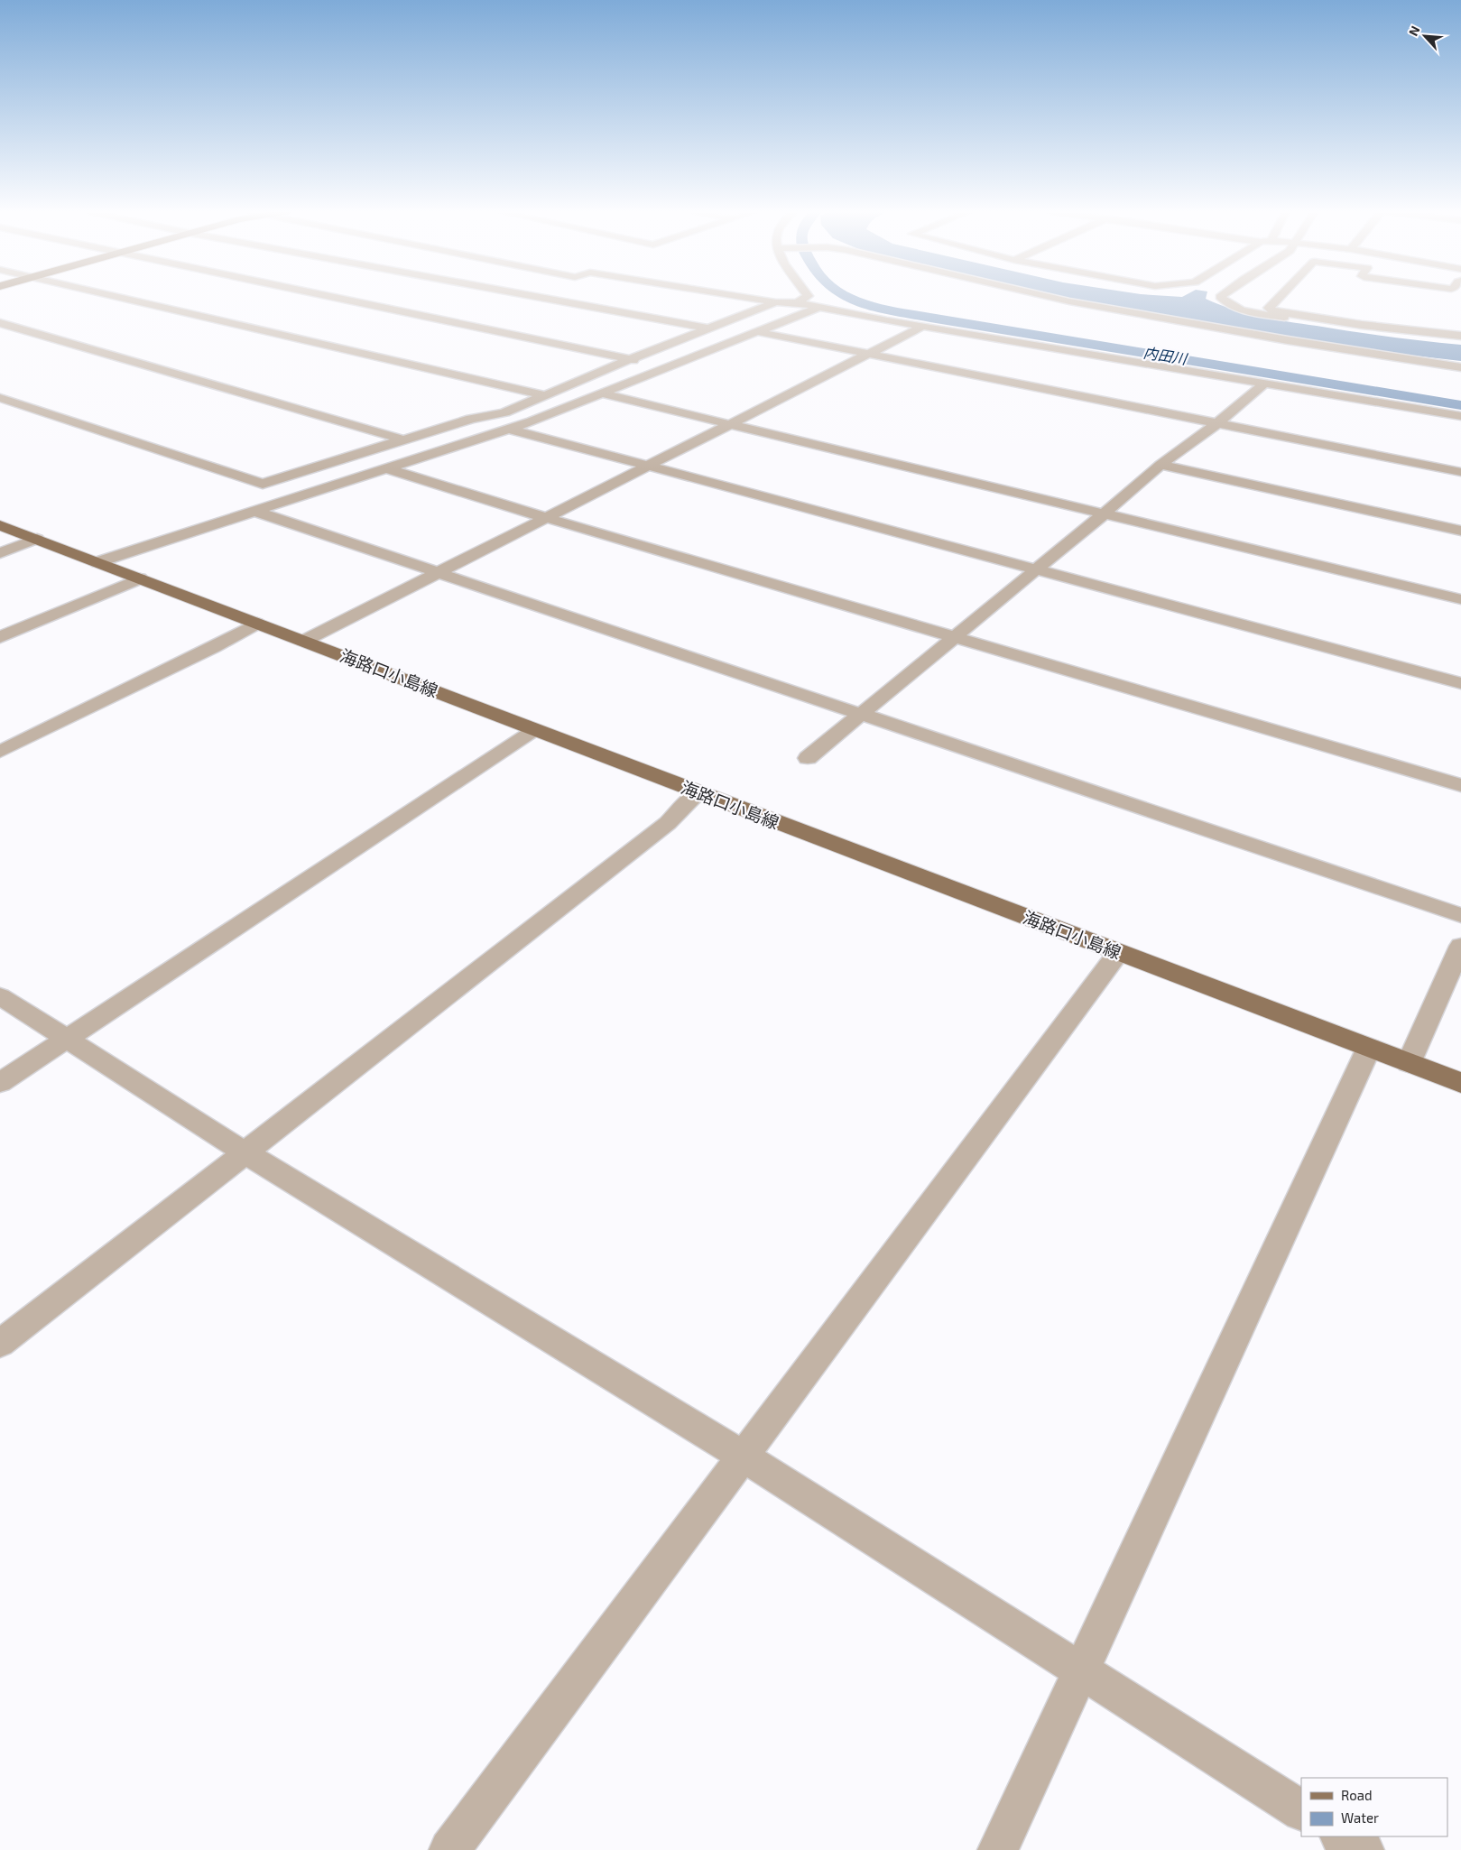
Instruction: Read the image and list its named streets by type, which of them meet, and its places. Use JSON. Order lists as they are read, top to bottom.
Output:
{
  "streets": {
    "main road": ["海路口小島線"]
  },
  "water": ["内田川"],
  "legend": ["Road", "Water"],
  "north": "top left"
}
